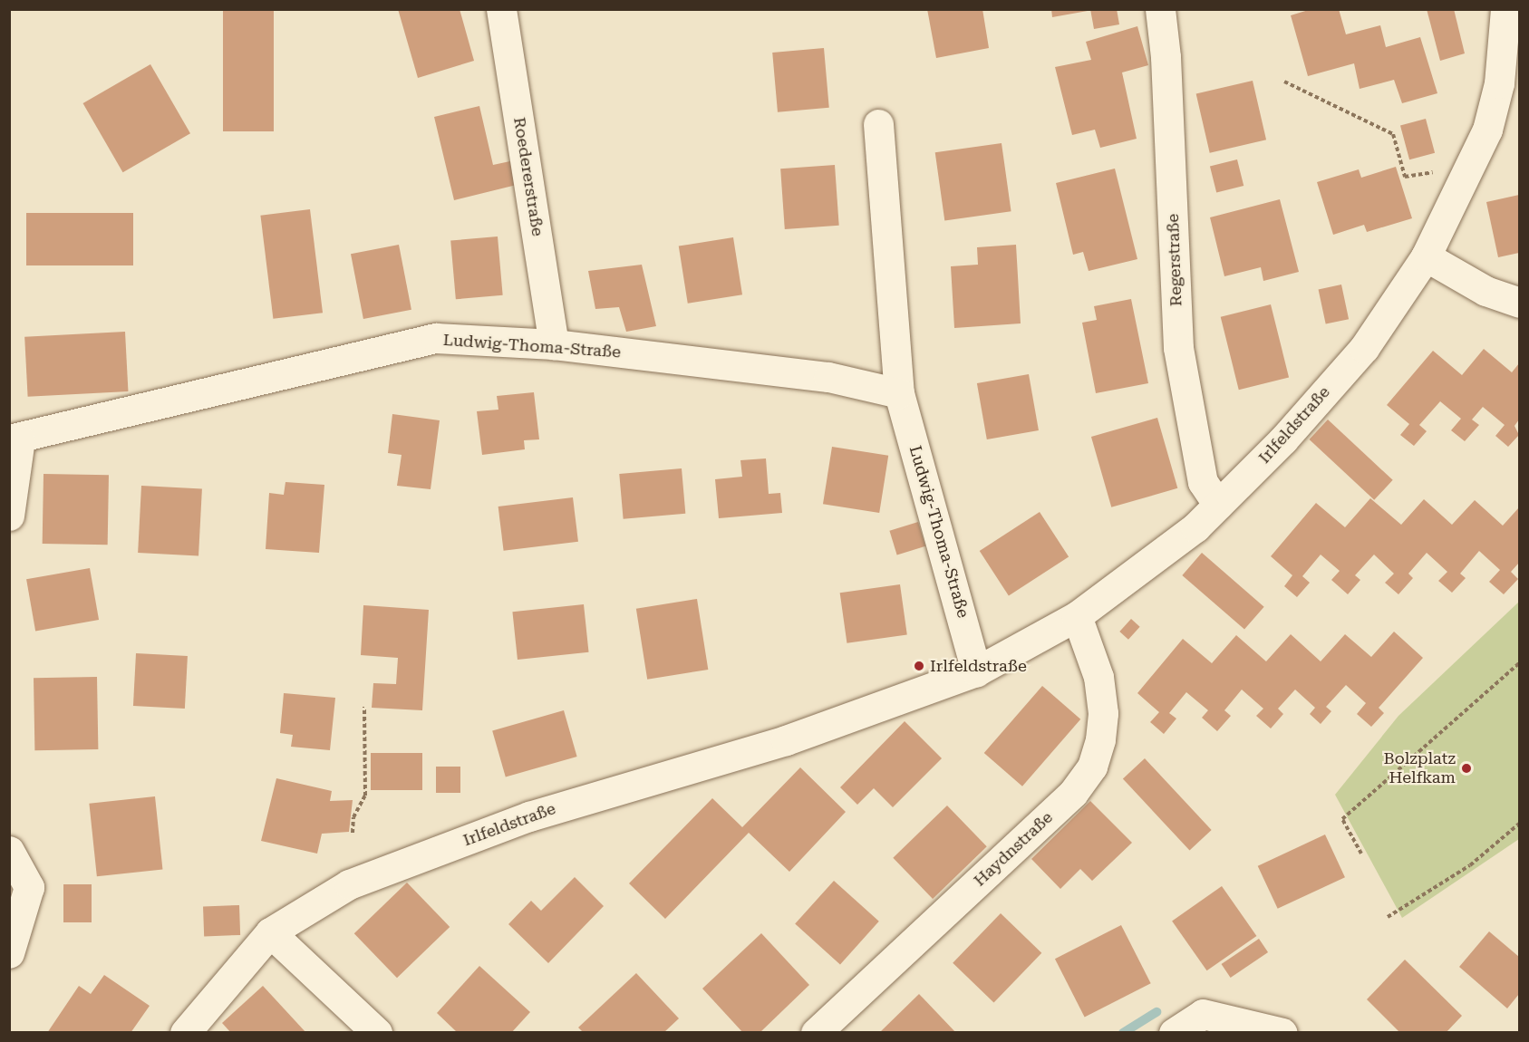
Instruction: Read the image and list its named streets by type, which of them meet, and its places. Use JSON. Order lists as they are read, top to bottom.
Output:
{
  "streets": {
    "street": [
      "Roedererstraße",
      "Regerstraße",
      "Ludwig-Thoma-Straße",
      "Irlfeldstraße",
      "Haydnstraße"
    ]
  },
  "crossings": [
    ["Roedererstraße", "Ludwig-Thoma-Straße"],
    ["Regerstraße", "Irlfeldstraße"],
    ["Ludwig-Thoma-Straße", "Irlfeldstraße"],
    ["Irlfeldstraße", "Haydnstraße"]
  ],
  "places": ["Irlfeldstraße", "Bolzplatz Helfkam"]
}
